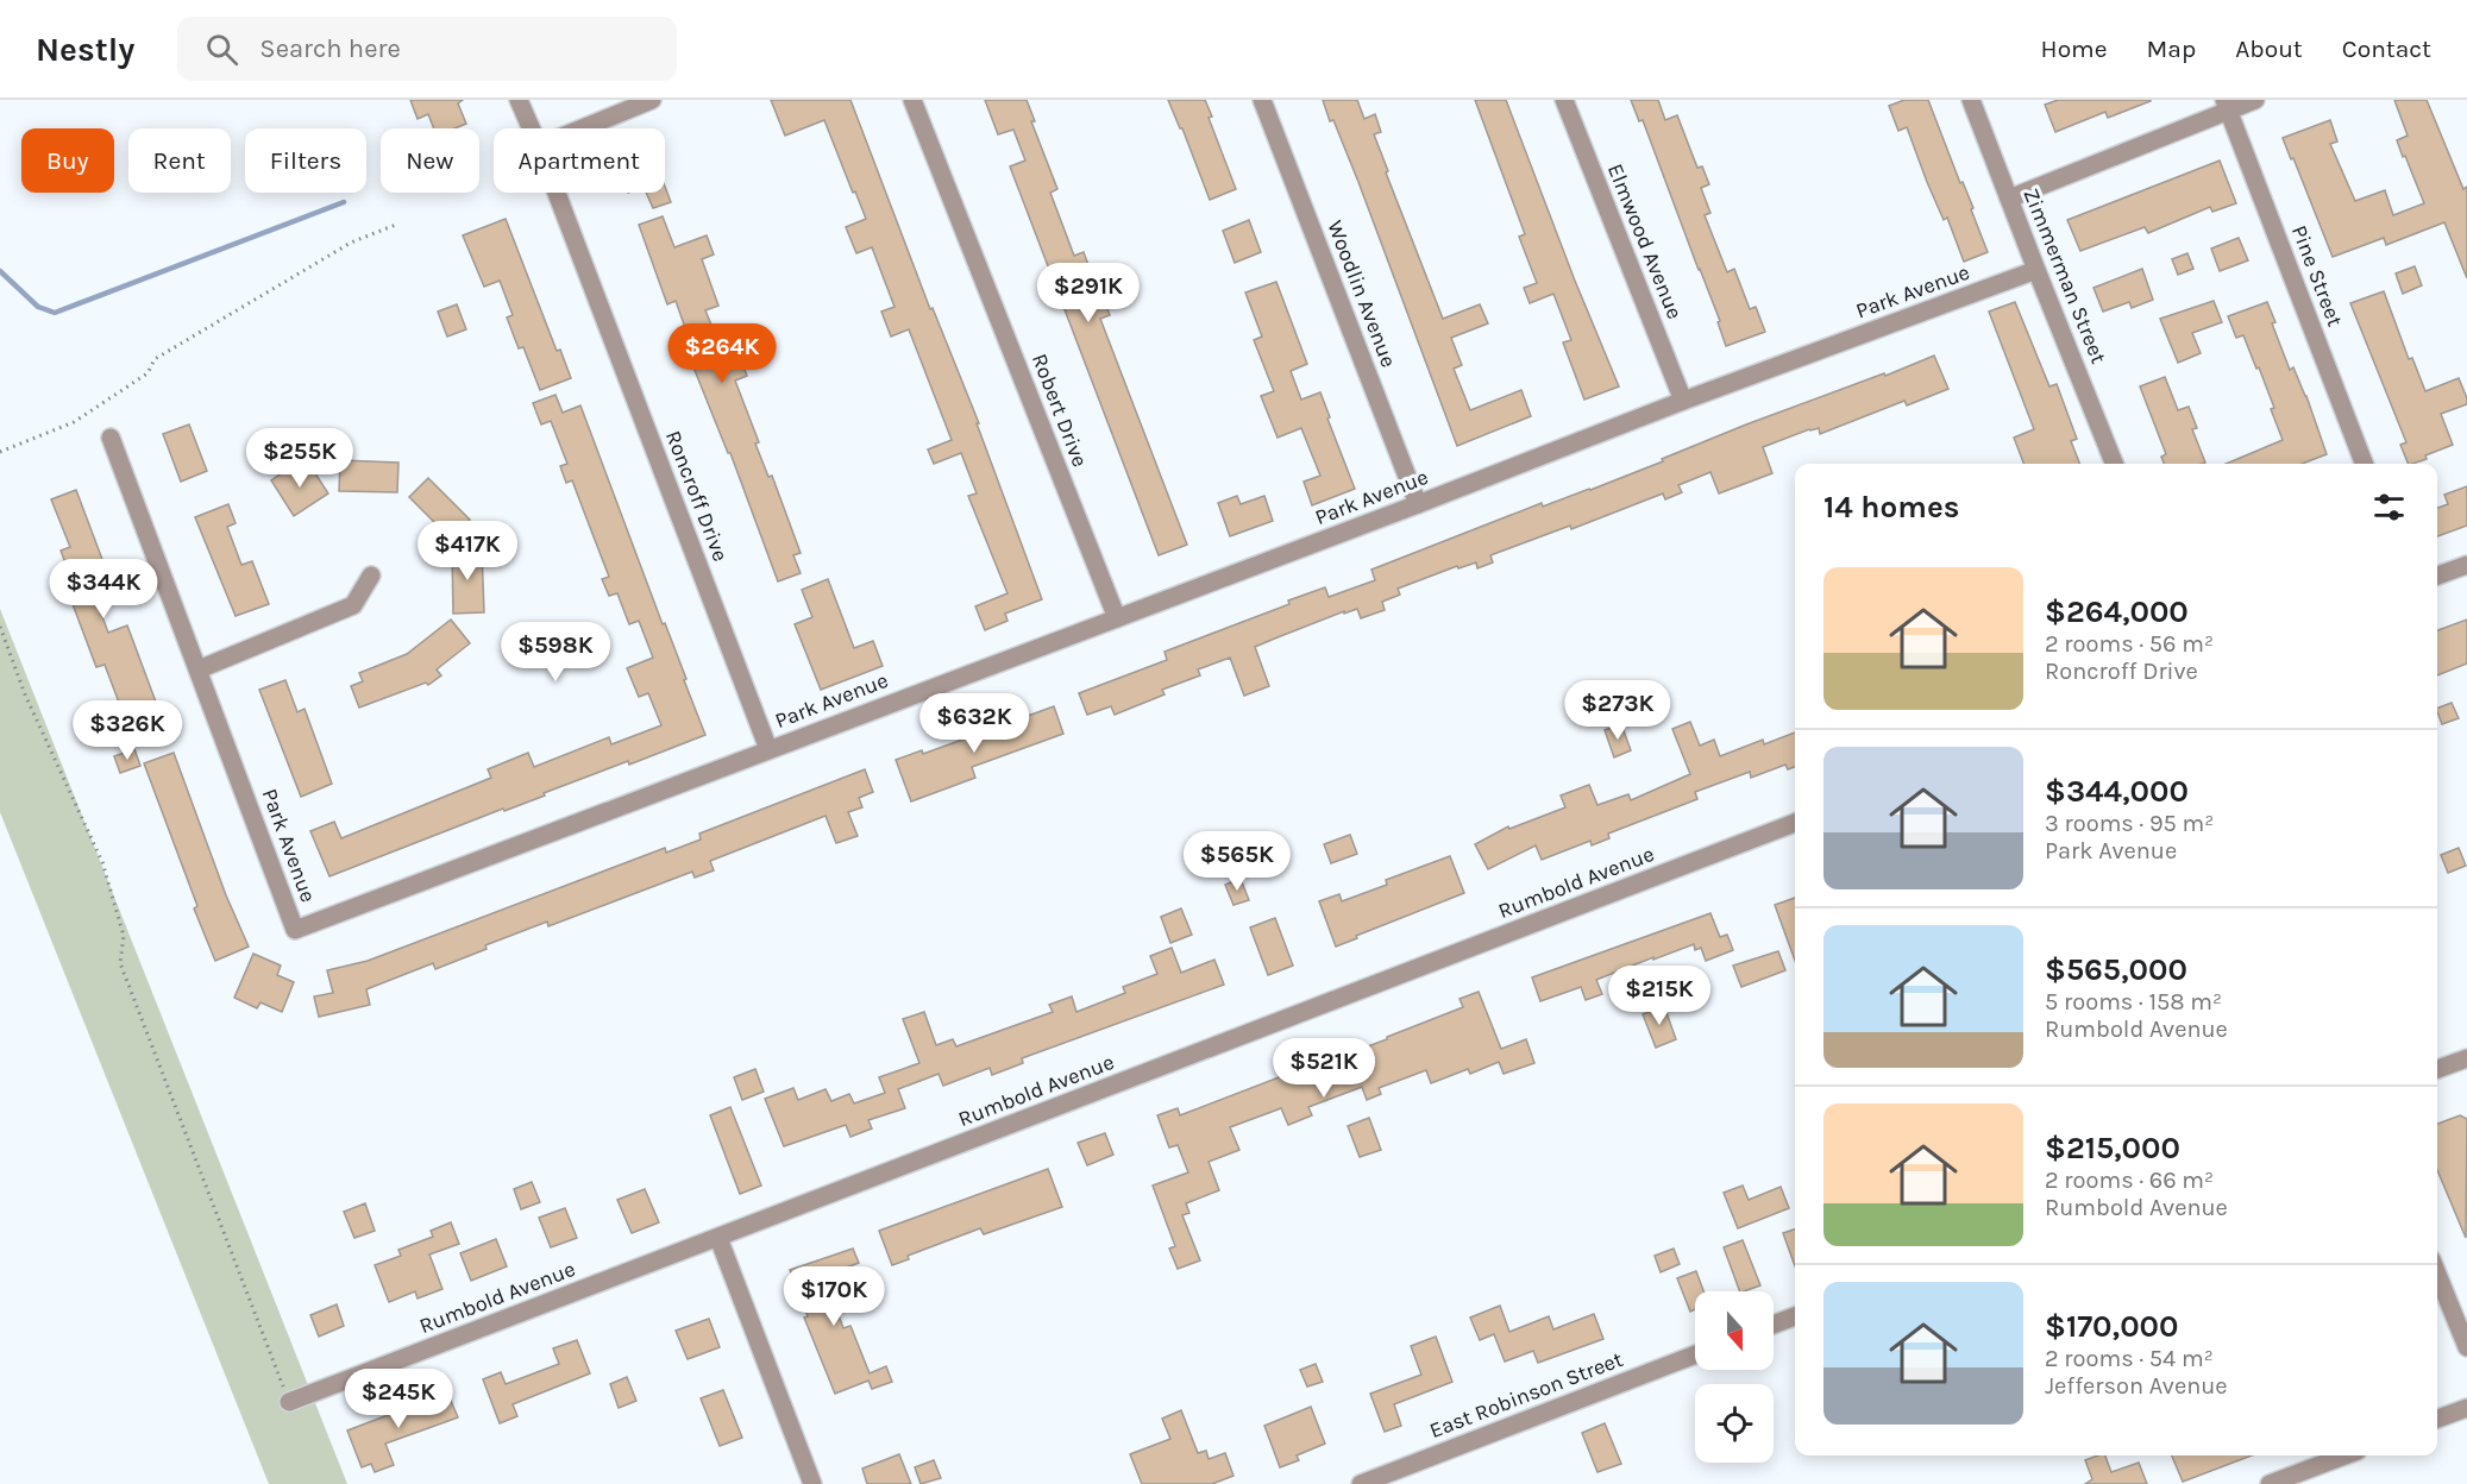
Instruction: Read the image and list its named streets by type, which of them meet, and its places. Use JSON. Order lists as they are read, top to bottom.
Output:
{
  "streets": {
    "street": [
      "Elmwood Avenue",
      "Zimmerman Street",
      "Pine Street",
      "Park Avenue",
      "Woodlin Avenue",
      "Robert Drive",
      "Roncroff Drive",
      "Rumbold Avenue",
      "East Robinson Street"
    ]
  },
  "crossings": [
    ["Elmwood Avenue", "Park Avenue"],
    ["Zimmerman Street", "Park Avenue"],
    ["Park Avenue", "Woodlin Avenue"],
    ["Park Avenue", "Robert Drive"],
    ["Park Avenue", "Roncroff Drive"]
  ],
  "north": "bottom",
  "page": {
    "header": "Nestly",
    "search": "Search here",
    "nav": [
      "Home",
      "Map",
      "About",
      "Contact"
    ],
    "chip": [
      "Buy",
      "Rent",
      "Filters",
      "New",
      "Apartment"
    ],
    "price": [
      "$291K",
      "$264K",
      "$255K",
      "$417K",
      "$344K",
      "$598K",
      "$273K",
      "$632K",
      "$326K",
      "$565K",
      "$215K",
      "$521K",
      "$170K",
      "$245K"
    ],
    "heading": "14 homes",
    "list": [
      {
        "name": "$264,000",
        "note": "2 rooms · 56 m² · Roncroff Drive"
      },
      {
        "name": "$344,000",
        "note": "3 rooms · 95 m² · Park Avenue"
      },
      {
        "name": "$565,000",
        "note": "5 rooms · 158 m² · Rumbold Avenue"
      },
      {
        "name": "$215,000",
        "note": "2 rooms · 66 m² · Rumbold Avenue"
      },
      {
        "name": "$170,000",
        "note": "2 rooms · 54 m² · Jefferson Avenue"
      }
    ]
  }
}
